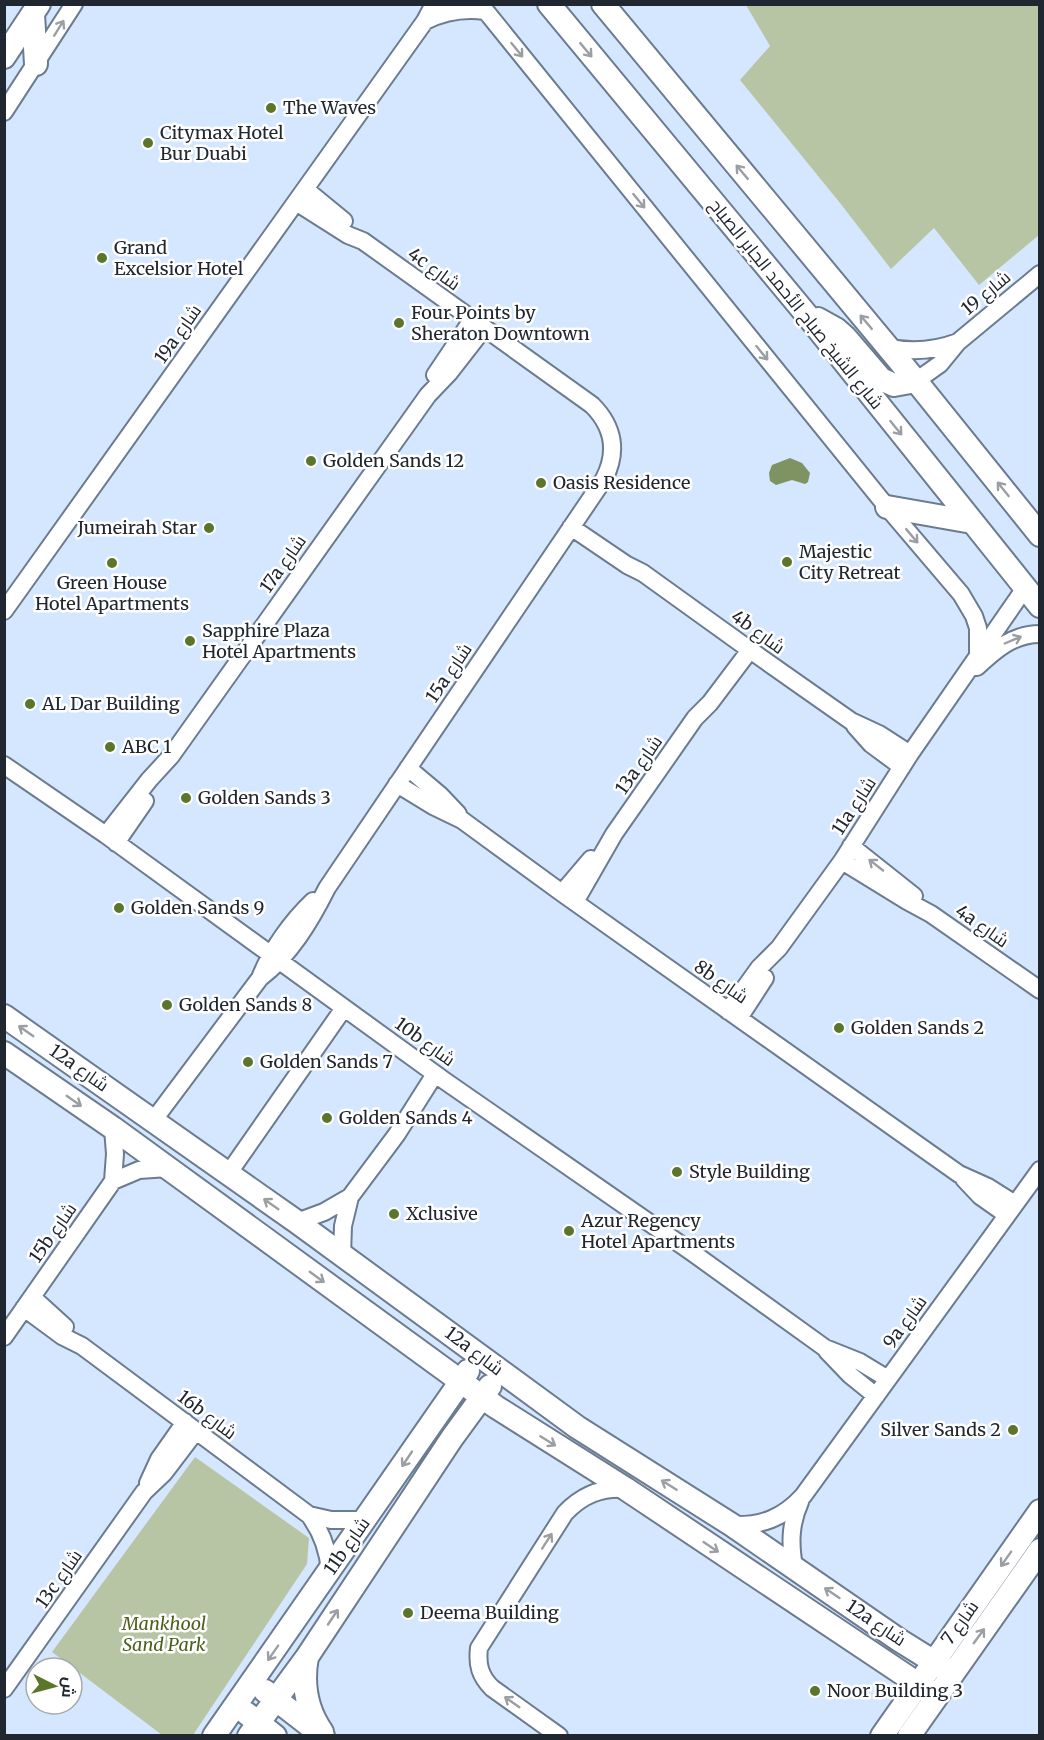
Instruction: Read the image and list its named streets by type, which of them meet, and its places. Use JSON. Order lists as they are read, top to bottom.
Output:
{
  "streets": {
    "street": [
      "4c شارع",
      "شارع 19",
      "شارع الشيخ صباح الأحمد الجابر الصباح",
      "19a شارع",
      "17a شارع",
      "4b شارع",
      "15a شارع",
      "13a شارع",
      "11a شارع",
      "4a شارع",
      "8b شارع",
      "10b شارع",
      "12a شارع",
      "15b شارع",
      "9a شارع",
      "16b شارع",
      "11b شارع",
      "13c شارع",
      "شارع 7"
    ]
  },
  "crossings": [
    ["4c شارع", "19a شارع"],
    ["4c شارع", "17a شارع"],
    ["4c شارع", "15a شارع"],
    ["شارع الشيخ صباح الأحمد الجابر الصباح", "11a شارع"],
    ["17a شارع", "10b شارع"],
    ["4b شارع", "15a شارع"],
    ["4b شارع", "13a شارع"],
    ["4b شارع", "11a شارع"],
    ["15a شارع", "8b شارع"],
    ["15a شارع", "10b شارع"],
    ["15a شارع", "12a شارع"],
    ["13a شارع", "8b شارع"],
    ["11a شارع", "4a شارع"],
    ["11a شارع", "8b شارع"],
    ["8b شارع", "9a شارع"],
    ["10b شارع", "9a شارع"],
    ["12a شارع", "9a شارع"],
    ["12a شارع", "11b شارع"],
    ["12a شارع", "شارع 7"],
    ["15b شارع", "16b شارع"],
    ["16b شارع", "11b شارع"],
    ["16b شارع", "13c شارع"]
  ],
  "parks": ["Mankhool Sand Park"],
  "places": [
    "The Waves",
    "Citymax Hotel Bur Duabi",
    "Grand Excelsior Hotel",
    "Four Points by Sheraton Downtown",
    "Golden Sands 12",
    "Oasis Residence",
    "Jumeirah Star",
    "Majestic City Retreat",
    "Green House Hotel Apartments",
    "Sapphire Plaza Hotel Apartments",
    "AL Dar Building",
    "ABC 1",
    "Golden Sands 3",
    "Golden Sands 9",
    "Golden Sands 8",
    "Golden Sands 2",
    "Golden Sands 7",
    "Golden Sands 4",
    "Style Building",
    "Xclusive",
    "Azur Regency Hotel Apartments",
    "Silver Sands 2",
    "Deema Building",
    "Noor Building 3"
  ],
  "north": "right"
}
